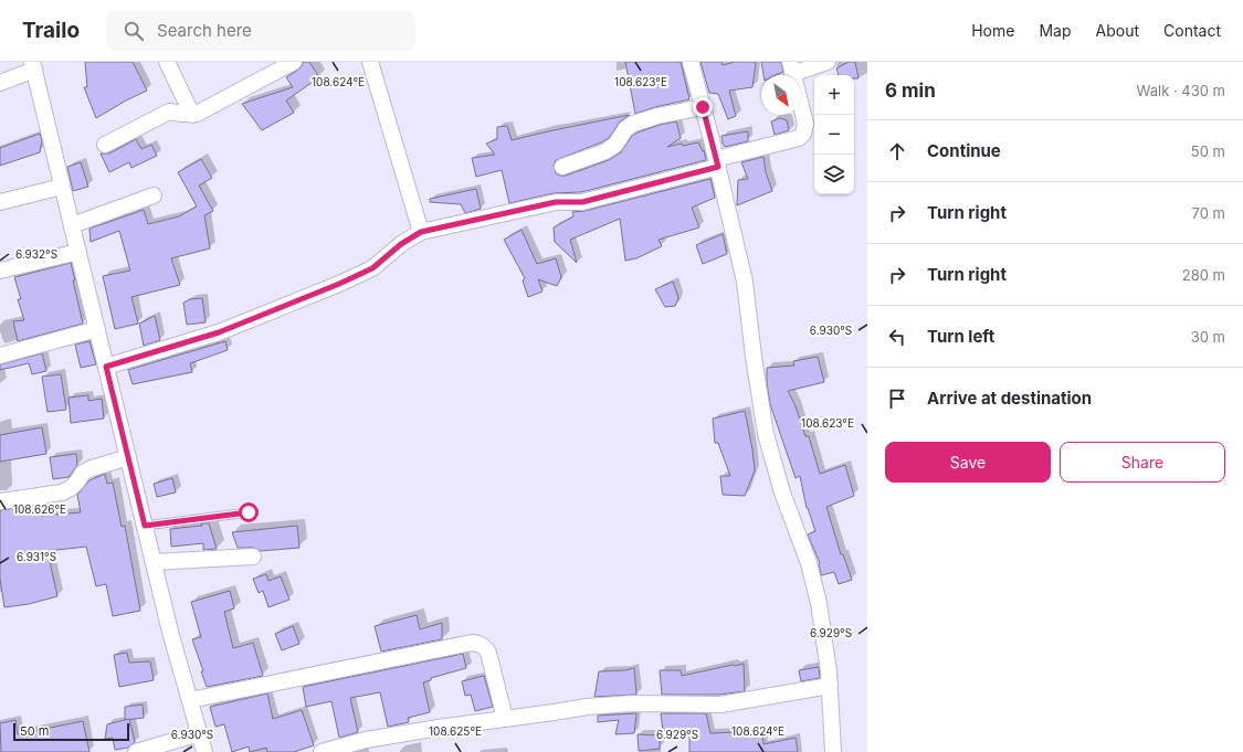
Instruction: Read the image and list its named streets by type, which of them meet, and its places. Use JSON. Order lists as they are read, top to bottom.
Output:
{
  "scale_bar": "50 m",
  "north": "bottom right",
  "page": {
    "header": "Trailo",
    "search": "Search here",
    "nav": [
      "Home",
      "Map",
      "About",
      "Contact"
    ],
    "heading": ["6 min", "Walk · 430 m"],
    "map_buttons": ["+", "−"],
    "list": [
      ["Continue", "50 m"],
      ["Turn right", "70 m"],
      ["Turn right", "280 m"],
      ["Turn left", "30 m"],
      "Arrive at destination"
    ],
    "buttons": ["Save", "Share"],
    "scale": "50 m"
  },
  "coordinates": [
    "108.624°E",
    "108.623°E",
    "6.932°S",
    "6.930°S",
    "108.626°E",
    "6.931°S",
    "6.929°S",
    "108.625°E"
  ]
}
